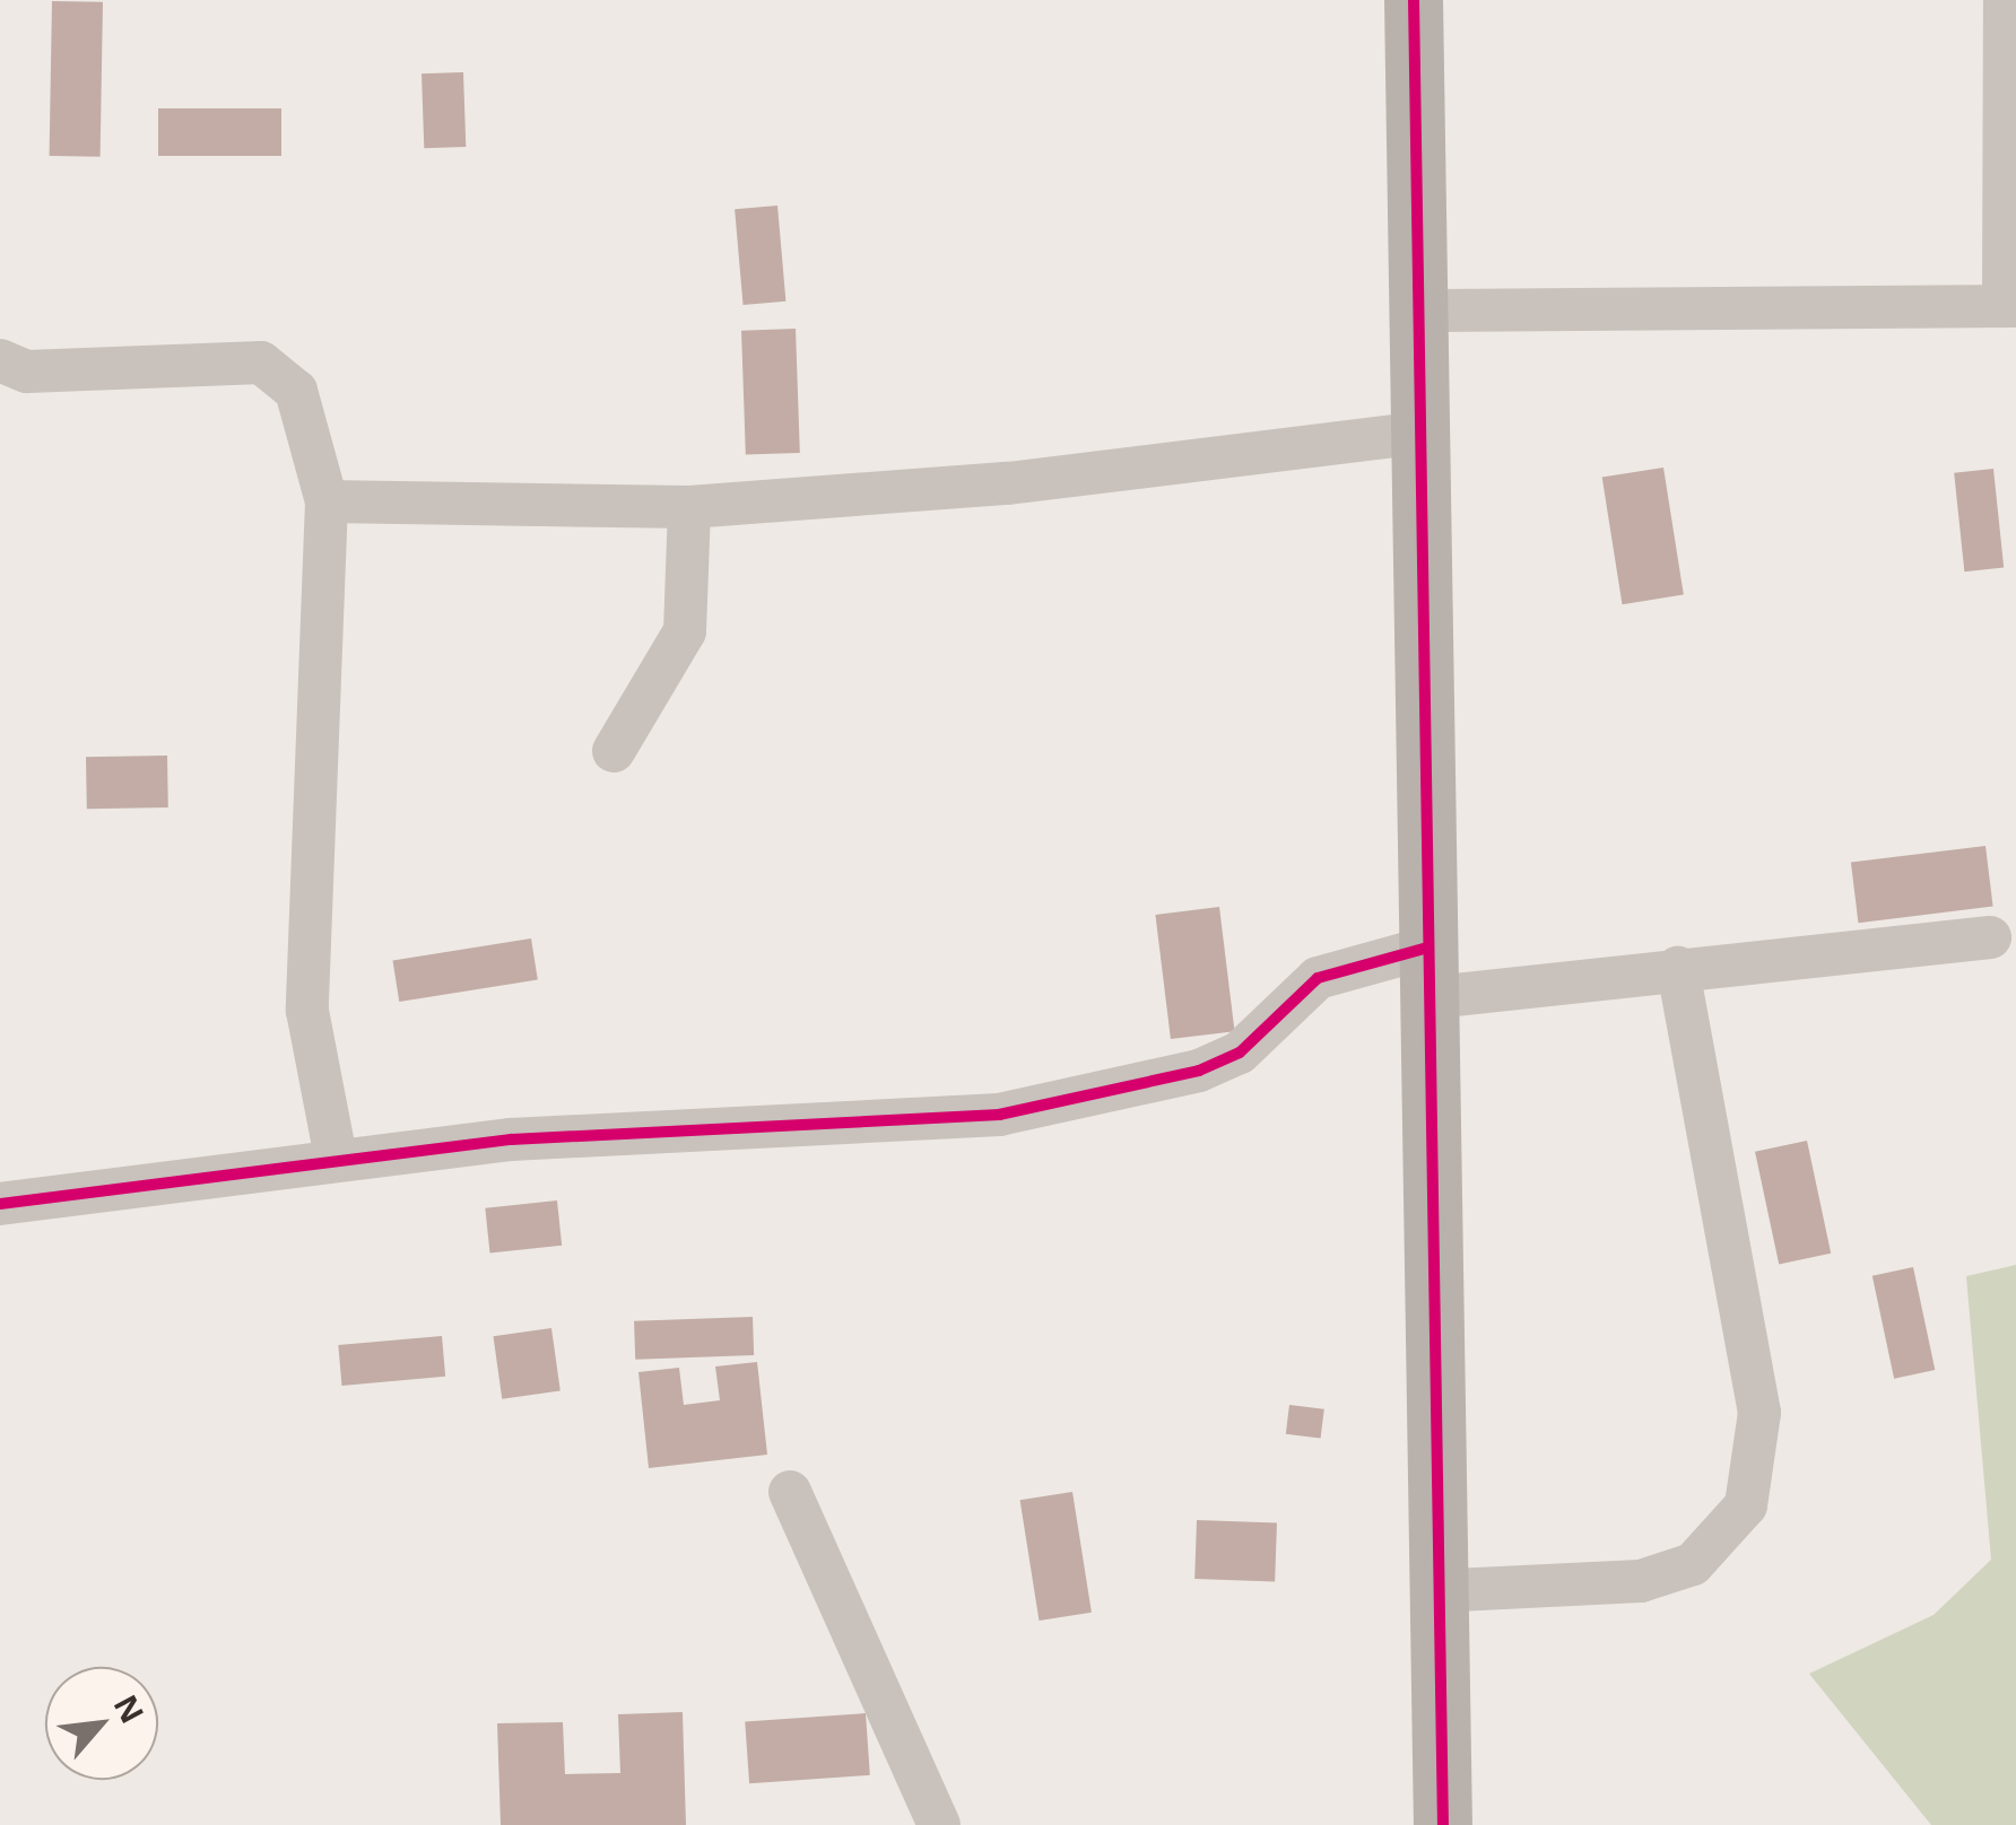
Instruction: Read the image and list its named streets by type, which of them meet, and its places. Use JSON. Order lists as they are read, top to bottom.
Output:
{
  "north": "top right"
}
